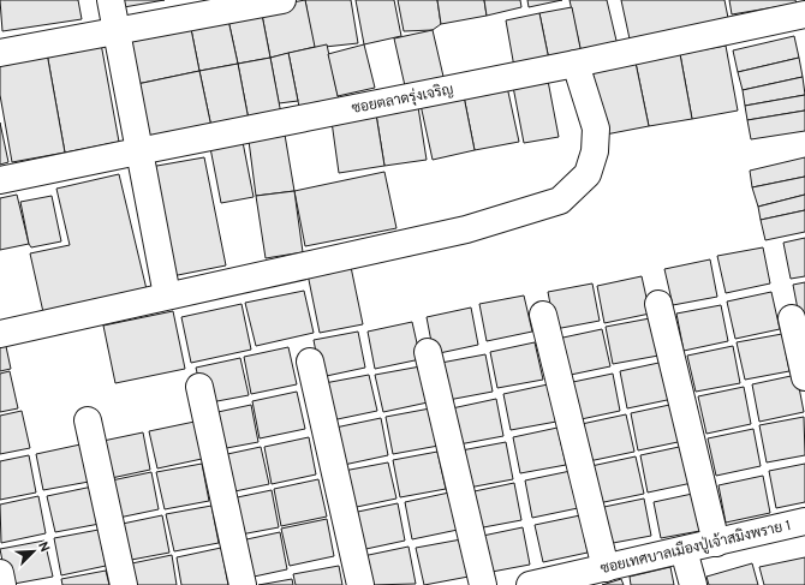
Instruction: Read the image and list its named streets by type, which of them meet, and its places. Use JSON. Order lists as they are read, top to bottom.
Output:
{
  "streets": {
    "street": ["ซอยตลาดรุ่งเจริญ", "ซอยเทศบาลเมืองปู่เจ้าสมิงพราย 1"]
  },
  "north": "top right"
}
